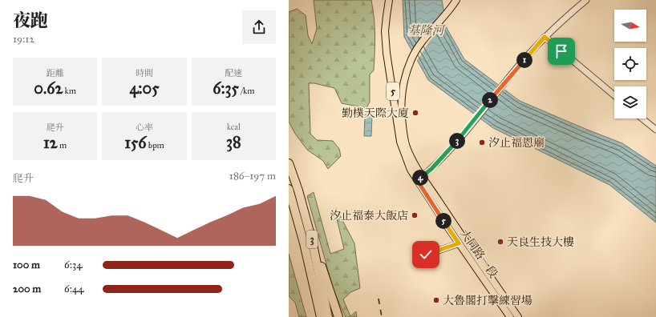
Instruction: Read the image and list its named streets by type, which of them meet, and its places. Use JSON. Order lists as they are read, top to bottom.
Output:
{
  "streets": {
    "highway": ["3"],
    "main road": ["5", "大同路一段"]
  },
  "water": ["基隆河"],
  "places": [
    "勤樸天際大廈",
    "汐止福恩廟",
    "汐止福泰大飯店",
    "天良生技大樓",
    "大魯閣打擊練習場"
  ],
  "north": "right",
  "page": {
    "heading": ["夜跑", "19:12"],
    "pins": [
      "1",
      "2",
      "3",
      "4",
      "5"
    ],
    "stats": [
      ["距離", "0.62 km"],
      ["時間", "4:05"],
      ["配速", "6:35 /km"],
      ["爬升", "12 m"],
      ["心率", "156 bpm"],
      ["kcal", "38"]
    ],
    "chart": ["爬升", "186–197 m"],
    "list": [
      {
        "name": "100 m",
        "note": "6:34"
      },
      {
        "name": "200 m",
        "note": "6:44"
      }
    ]
  }
}
